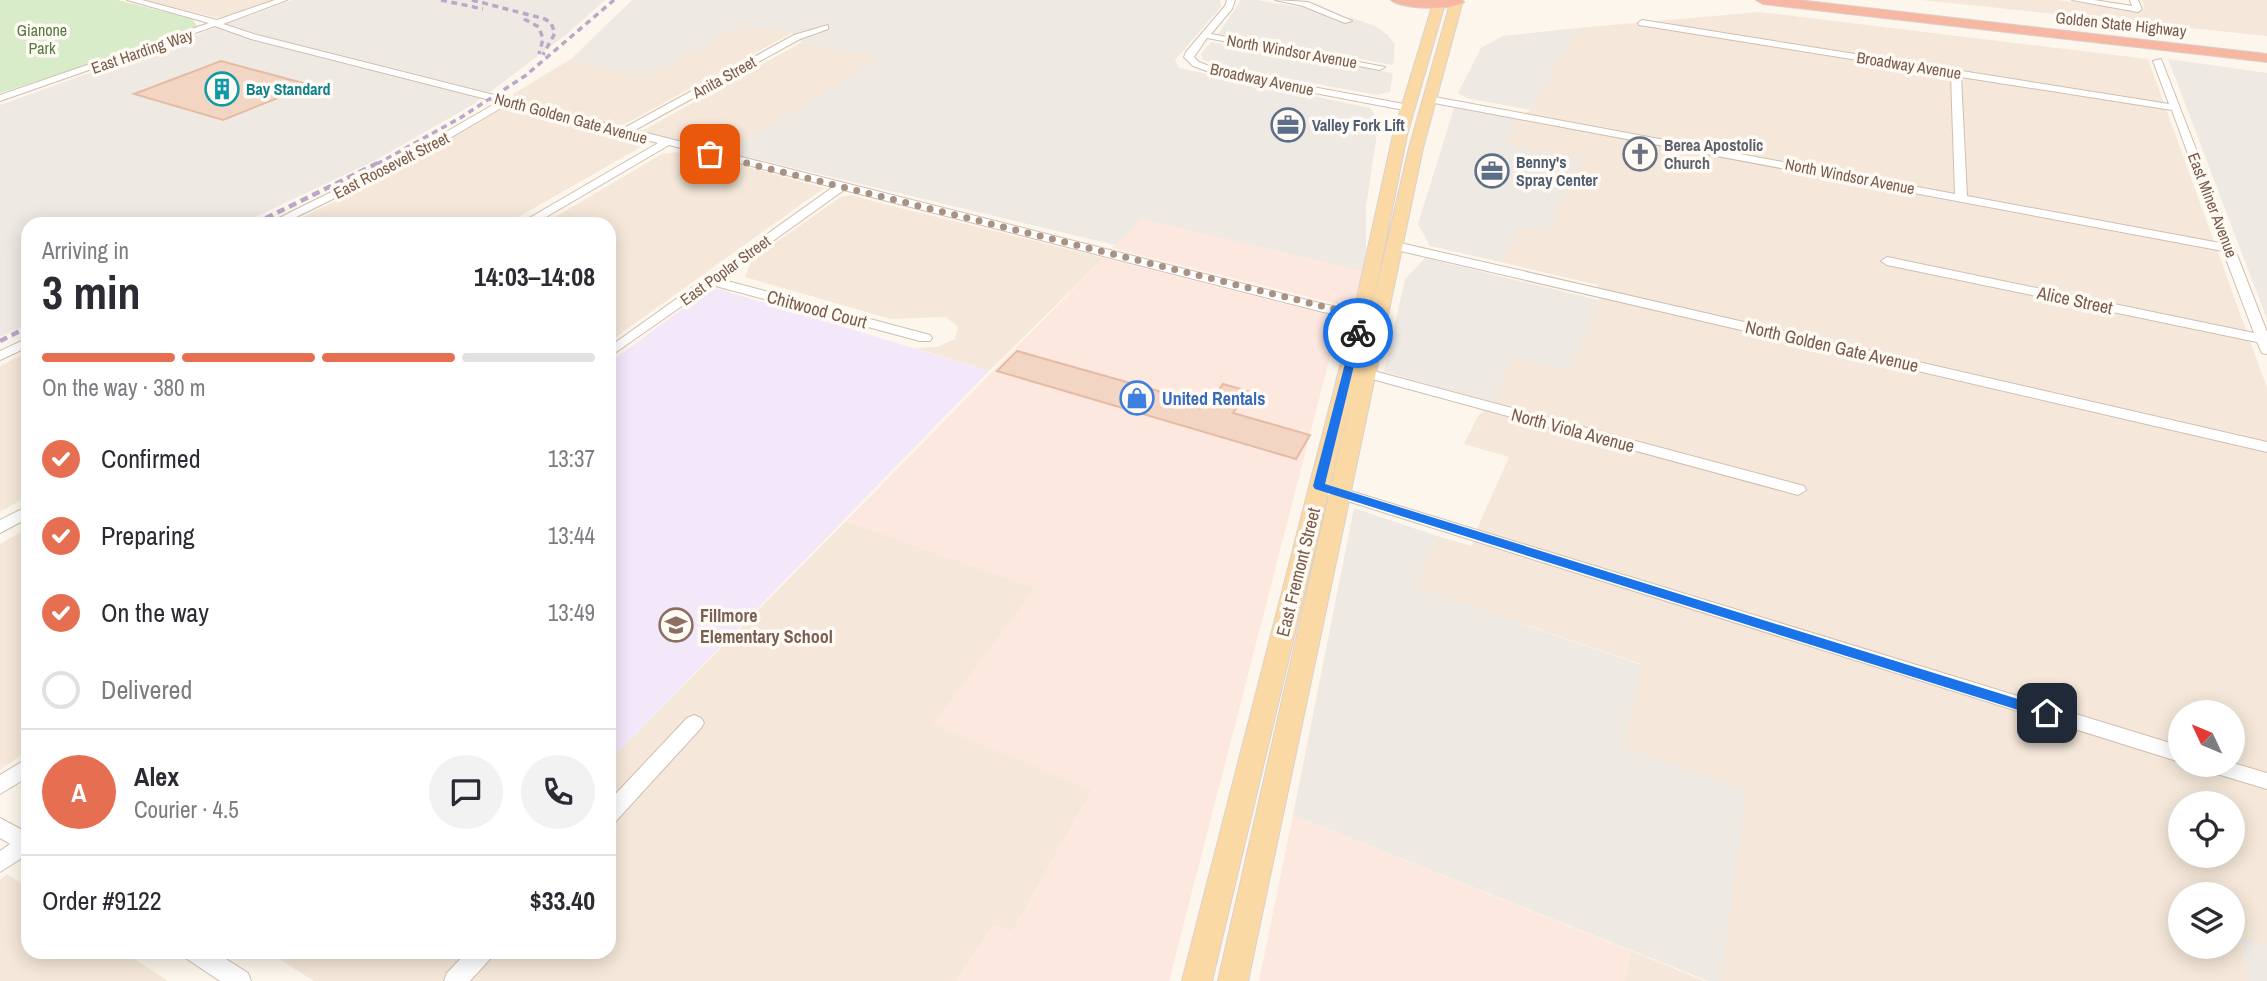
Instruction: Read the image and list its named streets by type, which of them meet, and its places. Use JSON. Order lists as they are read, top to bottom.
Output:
{
  "streets": {
    "highway": ["Golden State Highway"],
    "main road": ["East Fremont Street"],
    "street": [
      "East Harding Way",
      "North Windsor Avenue",
      "Broadway Avenue",
      "Anita Street",
      "North Golden Gate Avenue",
      "East Roosevelt Street",
      "East Miner Avenue",
      "East Poplar Street",
      "Alice Street",
      "Chitwood Court",
      "North Viola Avenue"
    ]
  },
  "crossings": [
    ["East Harding Way", "North Golden Gate Avenue"],
    ["North Windsor Avenue", "Broadway Avenue"],
    ["North Windsor Avenue", "East Miner Avenue"],
    ["North Windsor Avenue", "East Fremont Street"],
    ["Broadway Avenue", "East Miner Avenue"],
    ["Broadway Avenue", "East Fremont Street"],
    ["Anita Street", "North Golden Gate Avenue"],
    ["North Golden Gate Avenue", "East Roosevelt Street"],
    ["North Golden Gate Avenue", "East Poplar Street"],
    ["North Golden Gate Avenue", "East Fremont Street"],
    ["East Miner Avenue", "Alice Street"],
    ["East Poplar Street", "Chitwood Court"],
    ["North Viola Avenue", "East Fremont Street"]
  ],
  "parks": ["Gianone Park"],
  "places": {
    "building": ["Bay Standard"],
    "office": ["Valley Fork Lift", "Benny's Spray Center"],
    "church": ["Berea Apostolic Church"],
    "shop": ["United Rentals"],
    "school or university": ["Fillmore Elementary School"]
  },
  "north": "top left",
  "page": {
    "heading": ["3 min", "Arriving in", "14:03–14:08"],
    "panel": [
      "Alex",
      "Courier · 4.5",
      "Order #9122",
      "$33.40"
    ],
    "bar": "On the way · 380 m",
    "list": [
      ["Confirmed", "13:37"],
      ["Preparing", "13:44"],
      ["On the way", "13:49"],
      "Delivered"
    ],
    "round": "A"
  }
}
